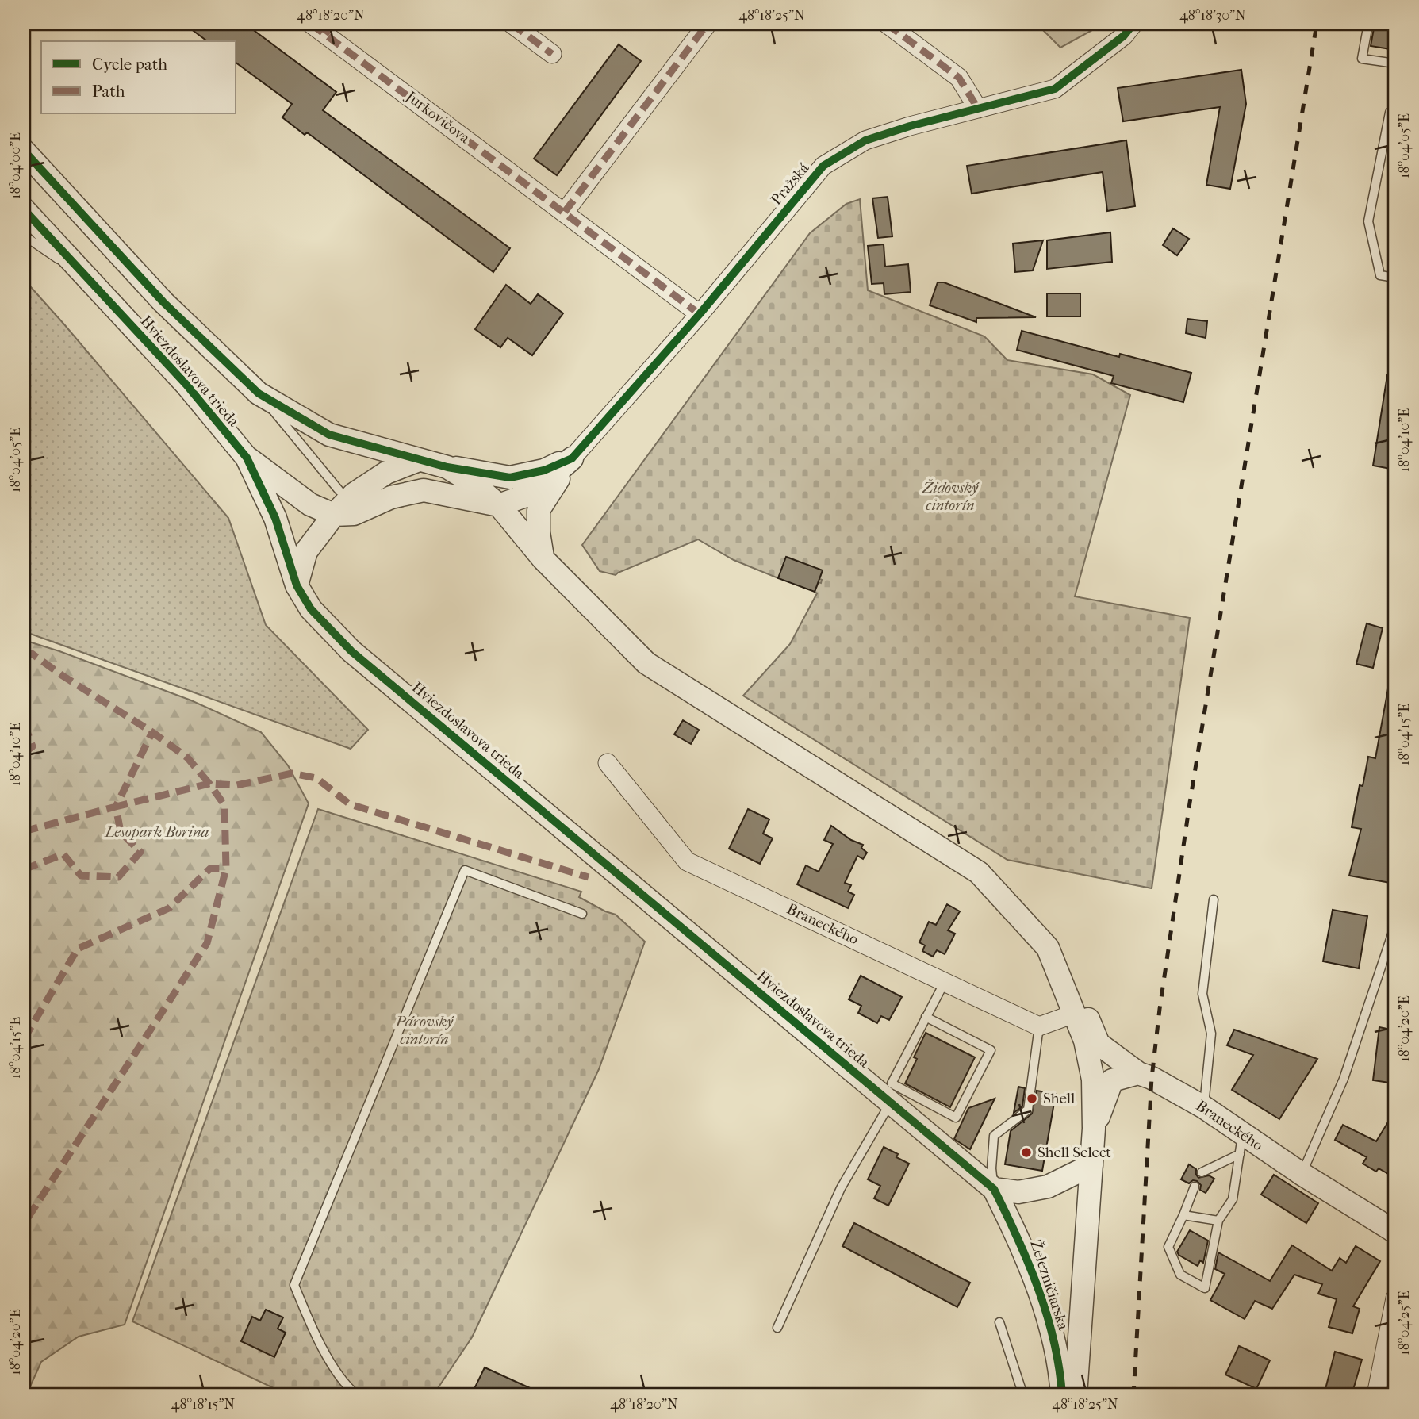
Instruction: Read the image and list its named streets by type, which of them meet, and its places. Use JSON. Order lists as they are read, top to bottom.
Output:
{
  "streets": {
    "street": [
      "Jurkovičova",
      "Pražská",
      "Hviezdoslavova trieda",
      "Braneckého",
      "Železničiarska"
    ]
  },
  "crossings": [
    ["Jurkovičova", "Pražská"],
    ["Hviezdoslavova trieda", "Braneckého"],
    ["Hviezdoslavova trieda", "Železničiarska"]
  ],
  "parks": ["Židovský cintorín", "Lesopark Borina", "Párovský cintorín"],
  "places": ["Shell", "Shell Select"],
  "legend": ["Cycle path", "Path"],
  "coordinates": [
    "48°18'20\"N",
    "48°18'25\"N",
    "48°18'30\"N",
    "18°04'05\"E",
    "18°04'00\"E",
    "18°04'10\"E",
    "18°04'15\"E",
    "18°04'20\"E",
    "18°04'25\"E",
    "48°18'15\"N"
  ]
}
